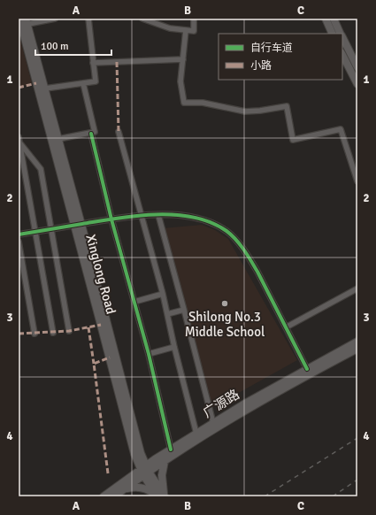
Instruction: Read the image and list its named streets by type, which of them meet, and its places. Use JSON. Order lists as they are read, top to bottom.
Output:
{
  "streets": {
    "main road": ["Xinglong Road", "广源路"]
  },
  "crossings": [
    ["Xinglong Road", "广源路"]
  ],
  "places": ["Shilong No.3 Middle School"],
  "legend": ["自行车道", "小路"],
  "scale_bar": "100 m",
  "grid": {
    "columns": ["A", "B", "C"],
    "rows": [
      "1",
      "2",
      "3",
      "4"
    ]
  }
}
